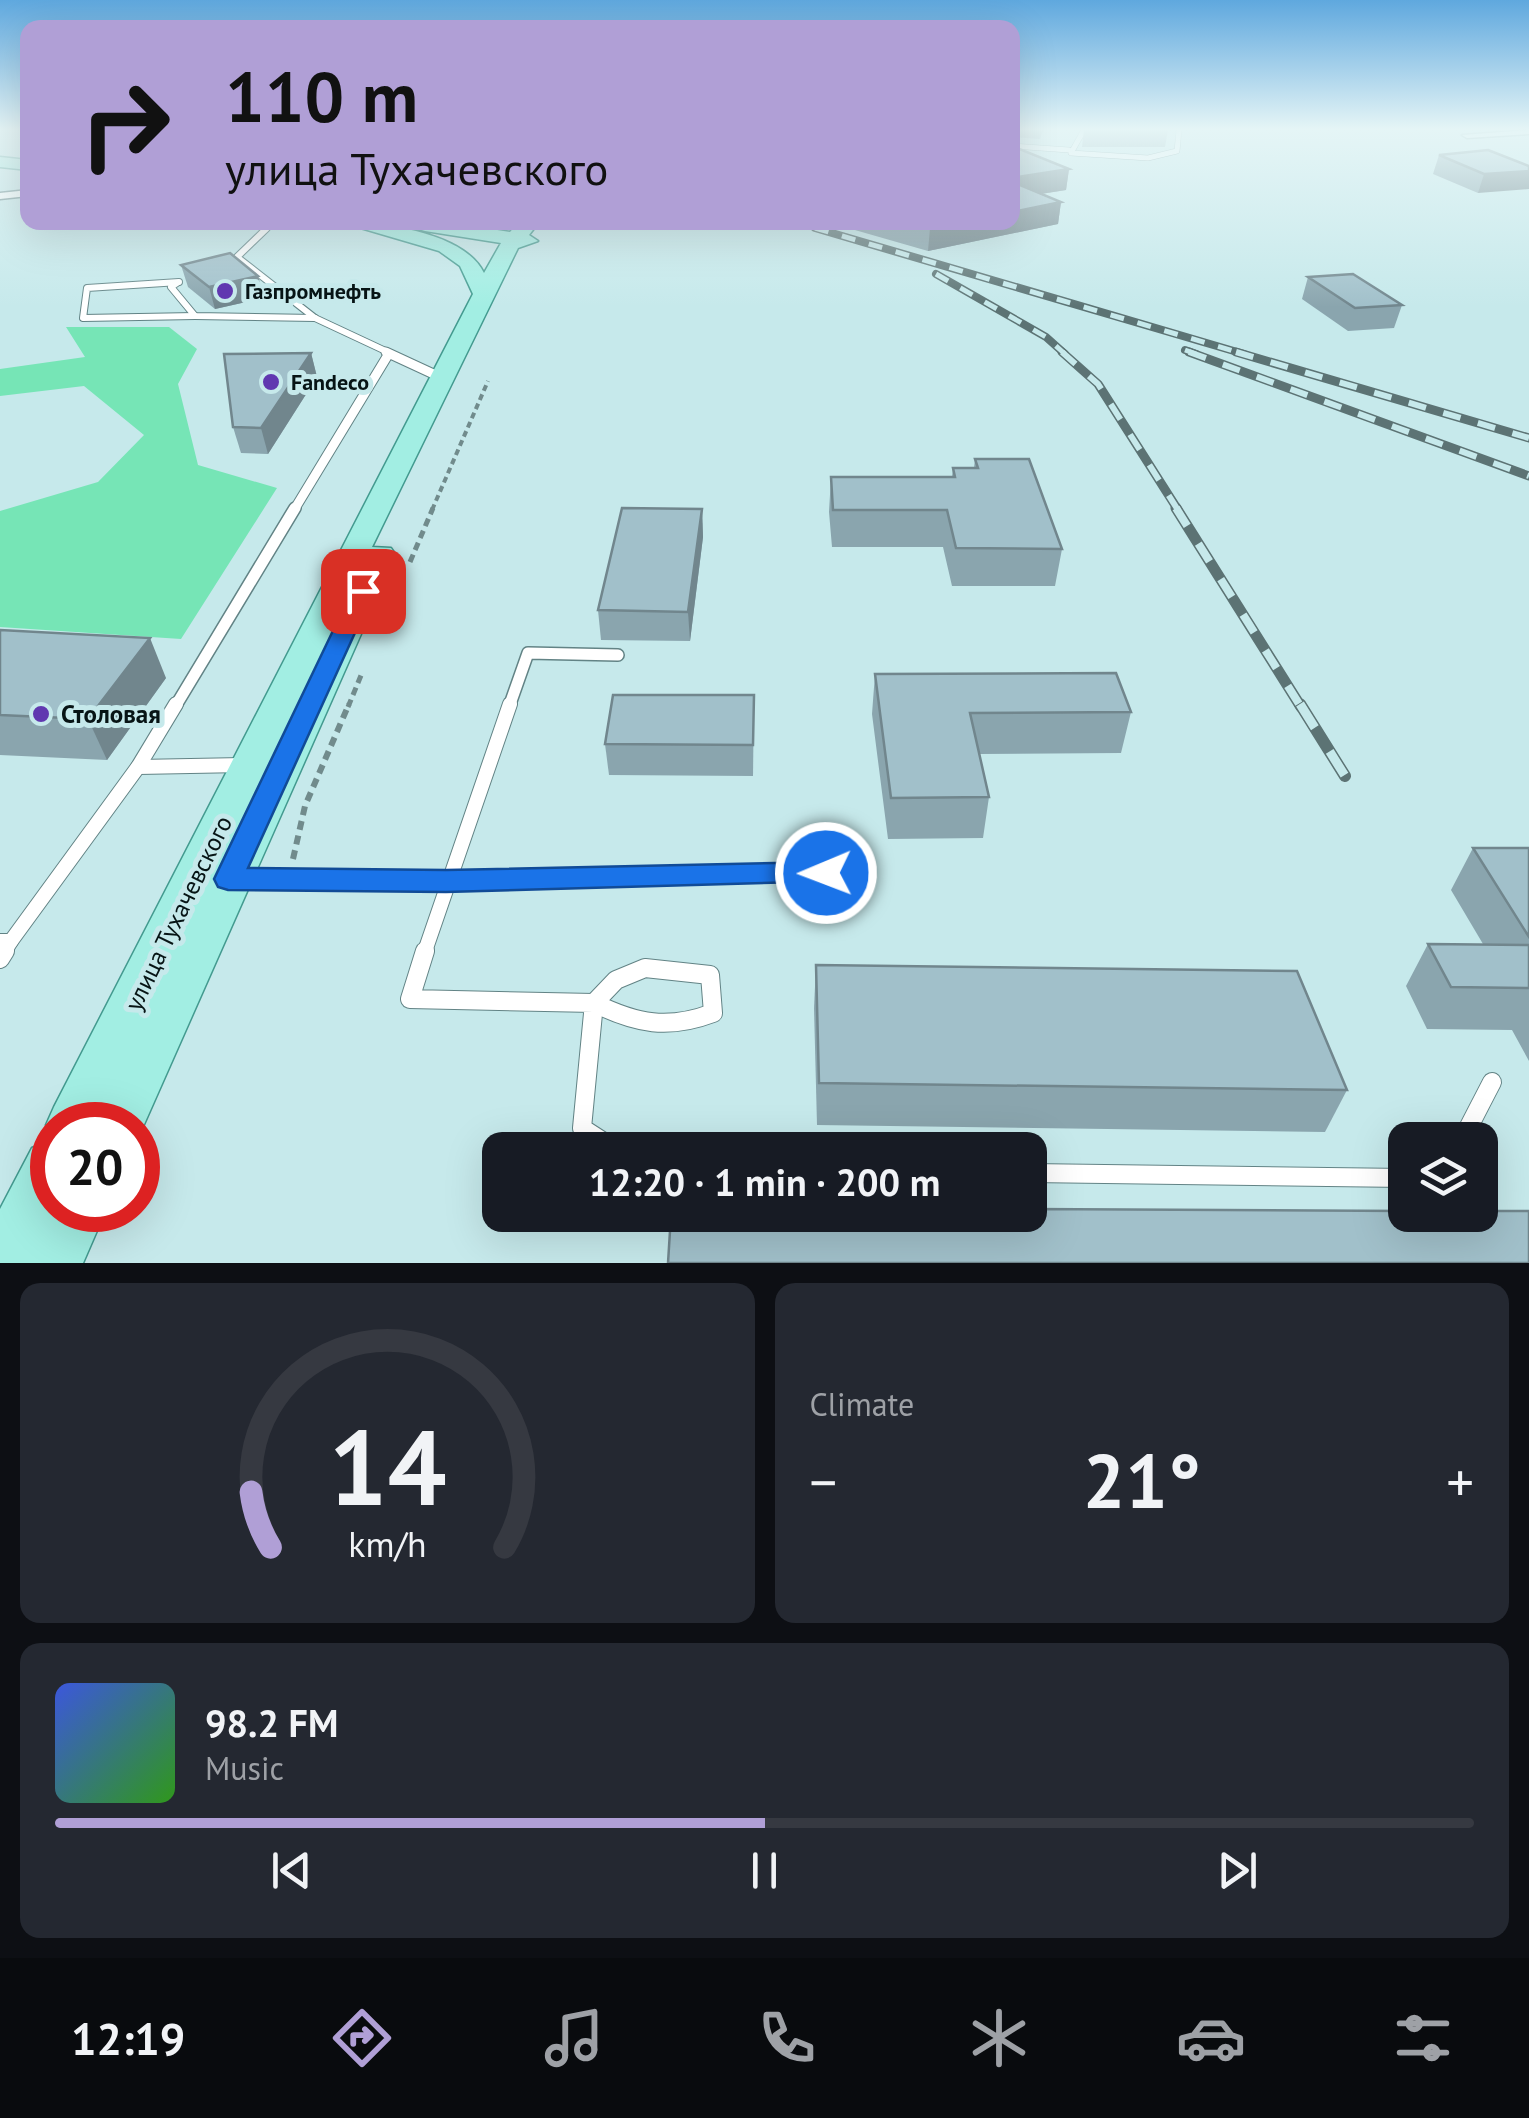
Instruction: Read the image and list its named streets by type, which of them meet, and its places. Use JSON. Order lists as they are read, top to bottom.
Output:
{
  "streets": {
    "main road": ["улица Тухачевского"]
  },
  "places": ["Газпромнефть", "Fandeco", "Столовая"],
  "page": {
    "turn": ["110 m", "улица Тухачевского"],
    "limit": "20",
    "trip": "12:20 · 1 min · 200 m",
    "tile": "Climate",
    "heat": ["−", "21°", "+"],
    "song": ["98.2 FM", "Music"],
    "tabs": "12:19",
    "gauge": ["14", "km/h"]
  }
}
